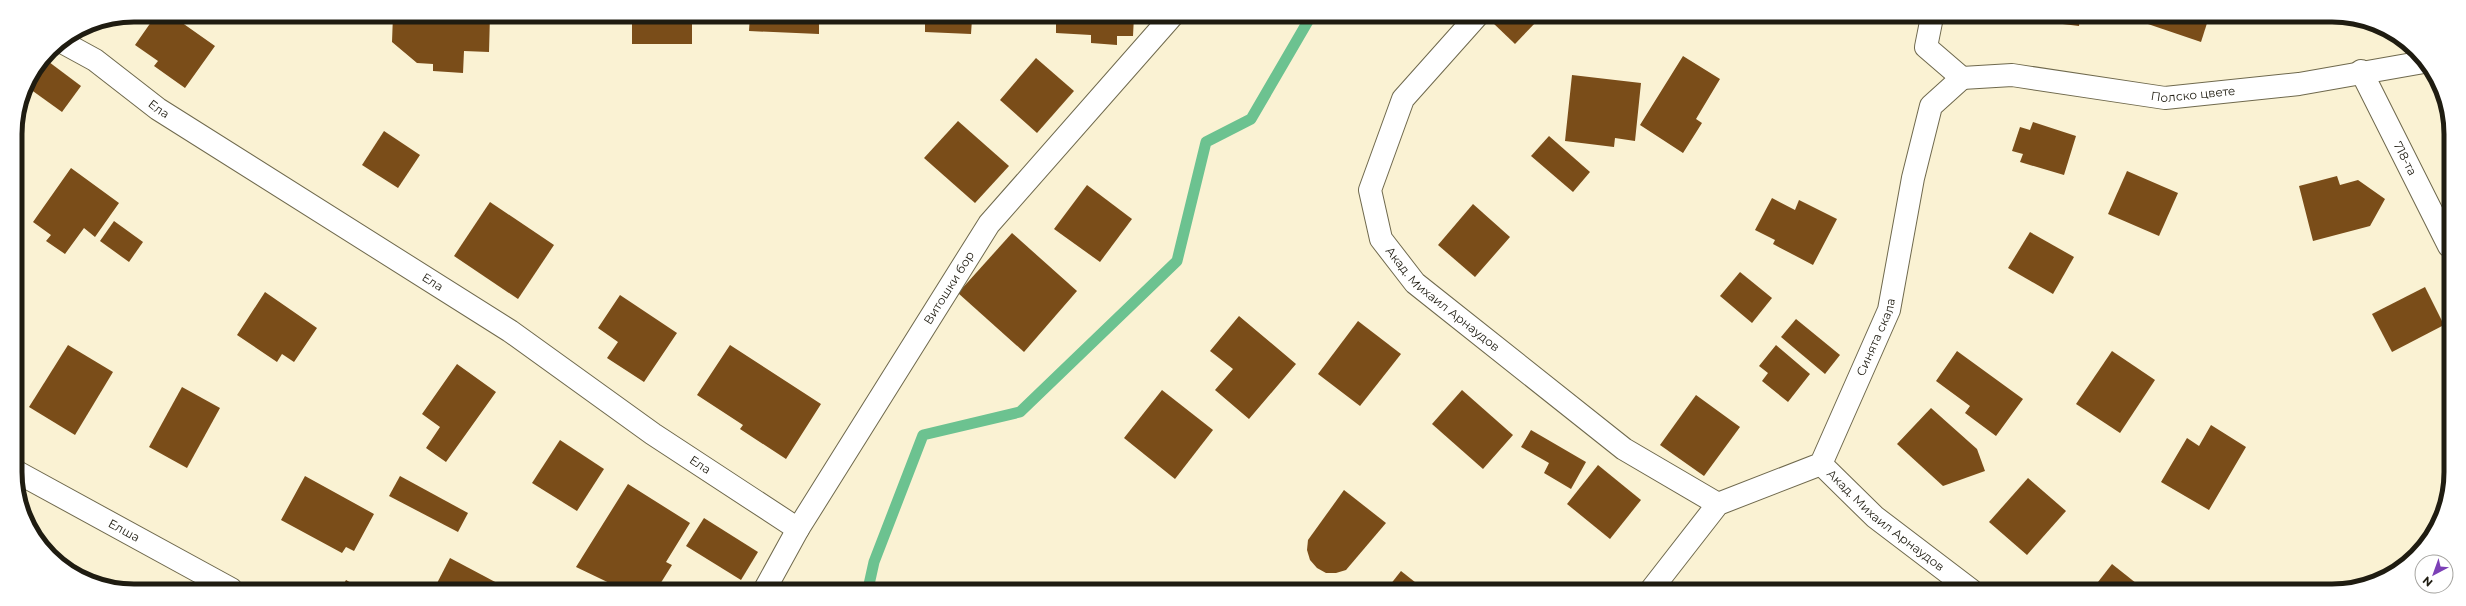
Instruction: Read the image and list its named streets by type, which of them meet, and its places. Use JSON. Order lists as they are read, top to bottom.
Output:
{
  "streets": {
    "street": [
      "Полско цвете",
      "Ела",
      "718-та",
      "Витошки бор",
      "Акад. Михаил Арнаудов",
      "Синята скала",
      "Елша"
    ]
  },
  "crossings": [
    ["Полско цвете", "718-та"],
    ["Полско цвете", "Синята скала"],
    ["Ела", "Витошки бор"],
    ["Акад. Михаил Арнаудов", "Синята скала"]
  ],
  "north": "bottom left"
}
